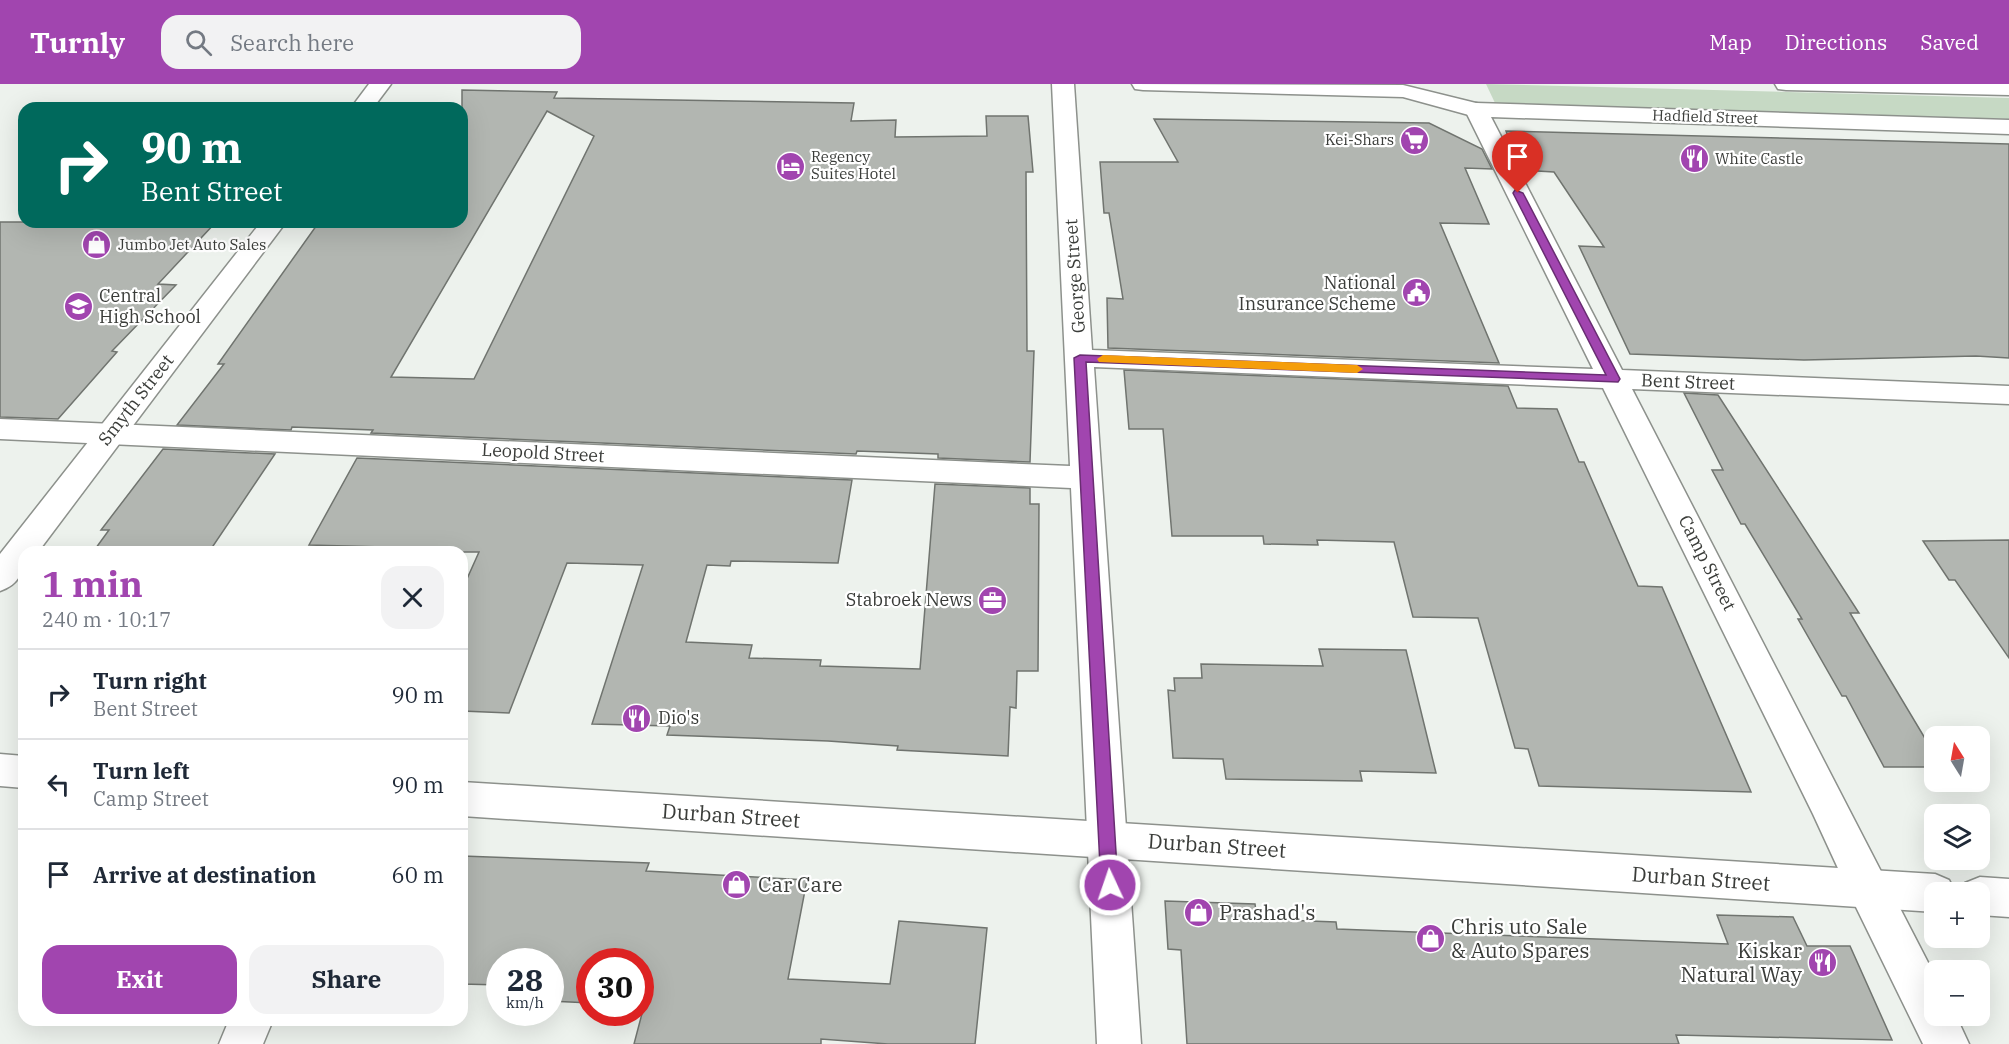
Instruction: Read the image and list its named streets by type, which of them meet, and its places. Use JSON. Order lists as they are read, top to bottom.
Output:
{
  "streets": {
    "street": [
      "Hadfield Street",
      "George Street",
      "Bent Street",
      "Smyth Street",
      "Leopold Street",
      "Camp Street",
      "Durban Street"
    ]
  },
  "crossings": [
    ["Hadfield Street", "Camp Street"],
    ["George Street", "Bent Street"],
    ["George Street", "Leopold Street"],
    ["George Street", "Durban Street"],
    ["Bent Street", "Camp Street"],
    ["Smyth Street", "Leopold Street"],
    ["Camp Street", "Durban Street"]
  ],
  "places": {
    "supermarket": ["Kei-Shars"],
    "restaurant": ["White Castle", "Dio's", "Kiskar Natural Way"],
    "hotel": ["Regency Suites Hotel"],
    "shop": [
      "Jumbo Jet Auto Sales",
      "Car Care",
      "Prashad's",
      "Chris uto Sale & Auto Spares"
    ],
    "public building": ["National Insurance Scheme"],
    "school or university": ["Central High School"],
    "office": ["Stabroek News"]
  },
  "north": "top",
  "page": {
    "header": "Turnly",
    "search": "Search here",
    "nav": ["Map", "Directions", "Saved"],
    "turn": ["90 m", "Bent Street"],
    "heading": ["1 min", "240 m · 10:17"],
    "list": [
      {
        "name": "Turn right",
        "note": "Bent Street",
        "value": "90 m"
      },
      {
        "name": "Turn left",
        "note": "Camp Street",
        "value": "90 m"
      },
      {
        "name": "Arrive at destination",
        "value": "60 m"
      }
    ],
    "map_buttons": ["+", "−"],
    "buttons": ["Exit", "Share"],
    "speed": "28 km/h",
    "limit": "30"
  }
}
